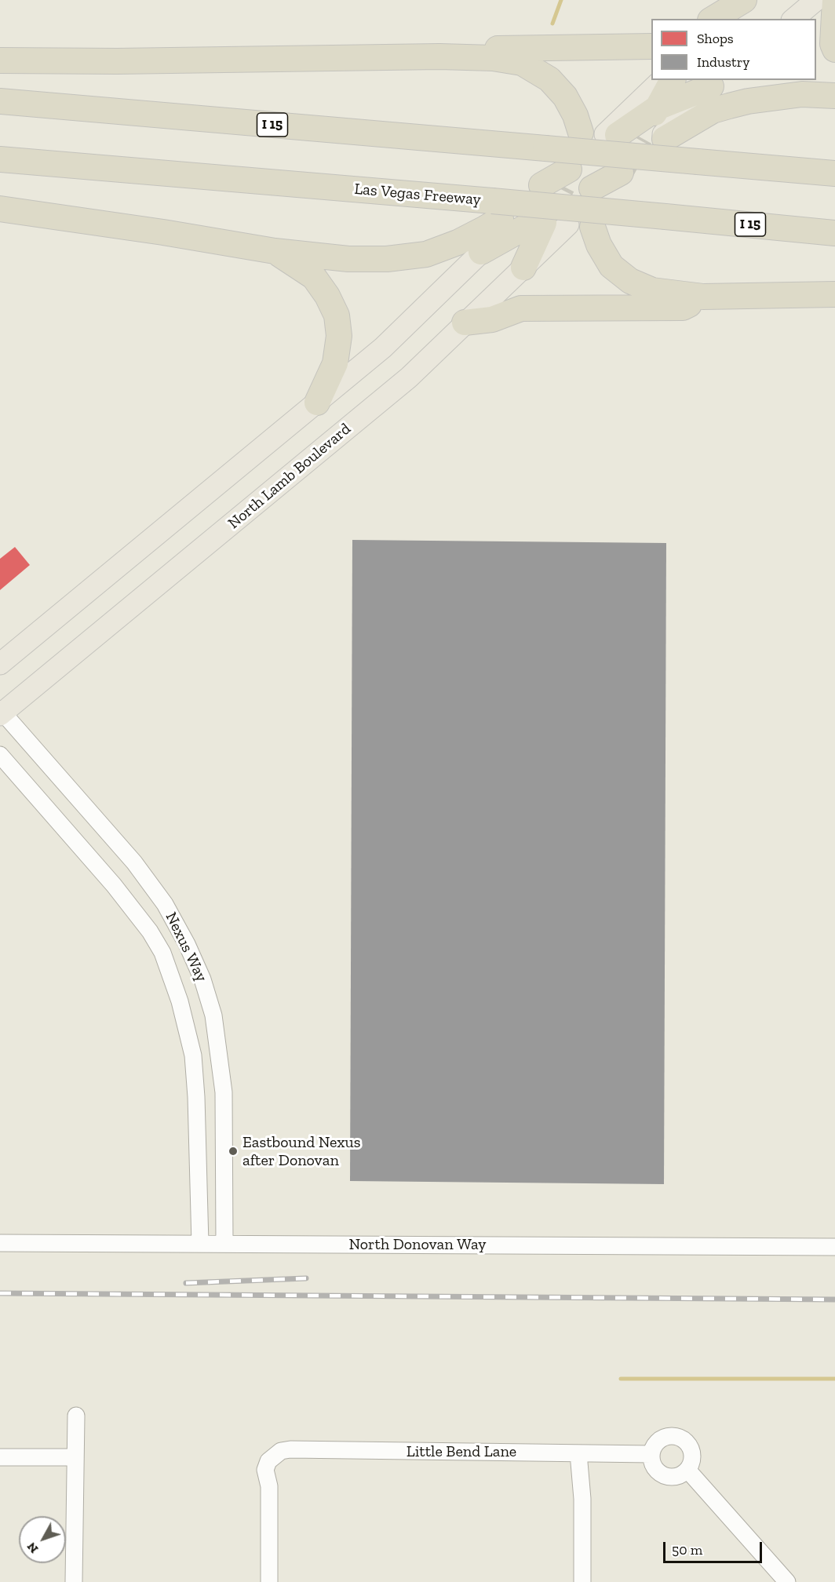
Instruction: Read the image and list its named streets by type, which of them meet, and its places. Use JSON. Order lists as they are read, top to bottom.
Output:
{
  "streets": {
    "highway": ["I 15", "Las Vegas Freeway"],
    "main road": ["North Lamb Boulevard"],
    "street": ["Nexus Way", "North Donovan Way", "Little Bend Lane"]
  },
  "crossings": [
    ["North Lamb Boulevard", "Nexus Way"],
    ["Nexus Way", "North Donovan Way"]
  ],
  "places": ["Eastbound Nexus after Donovan"],
  "legend": ["Shops", "Industry"],
  "scale_bar": "50 m",
  "north": "bottom left"
}
